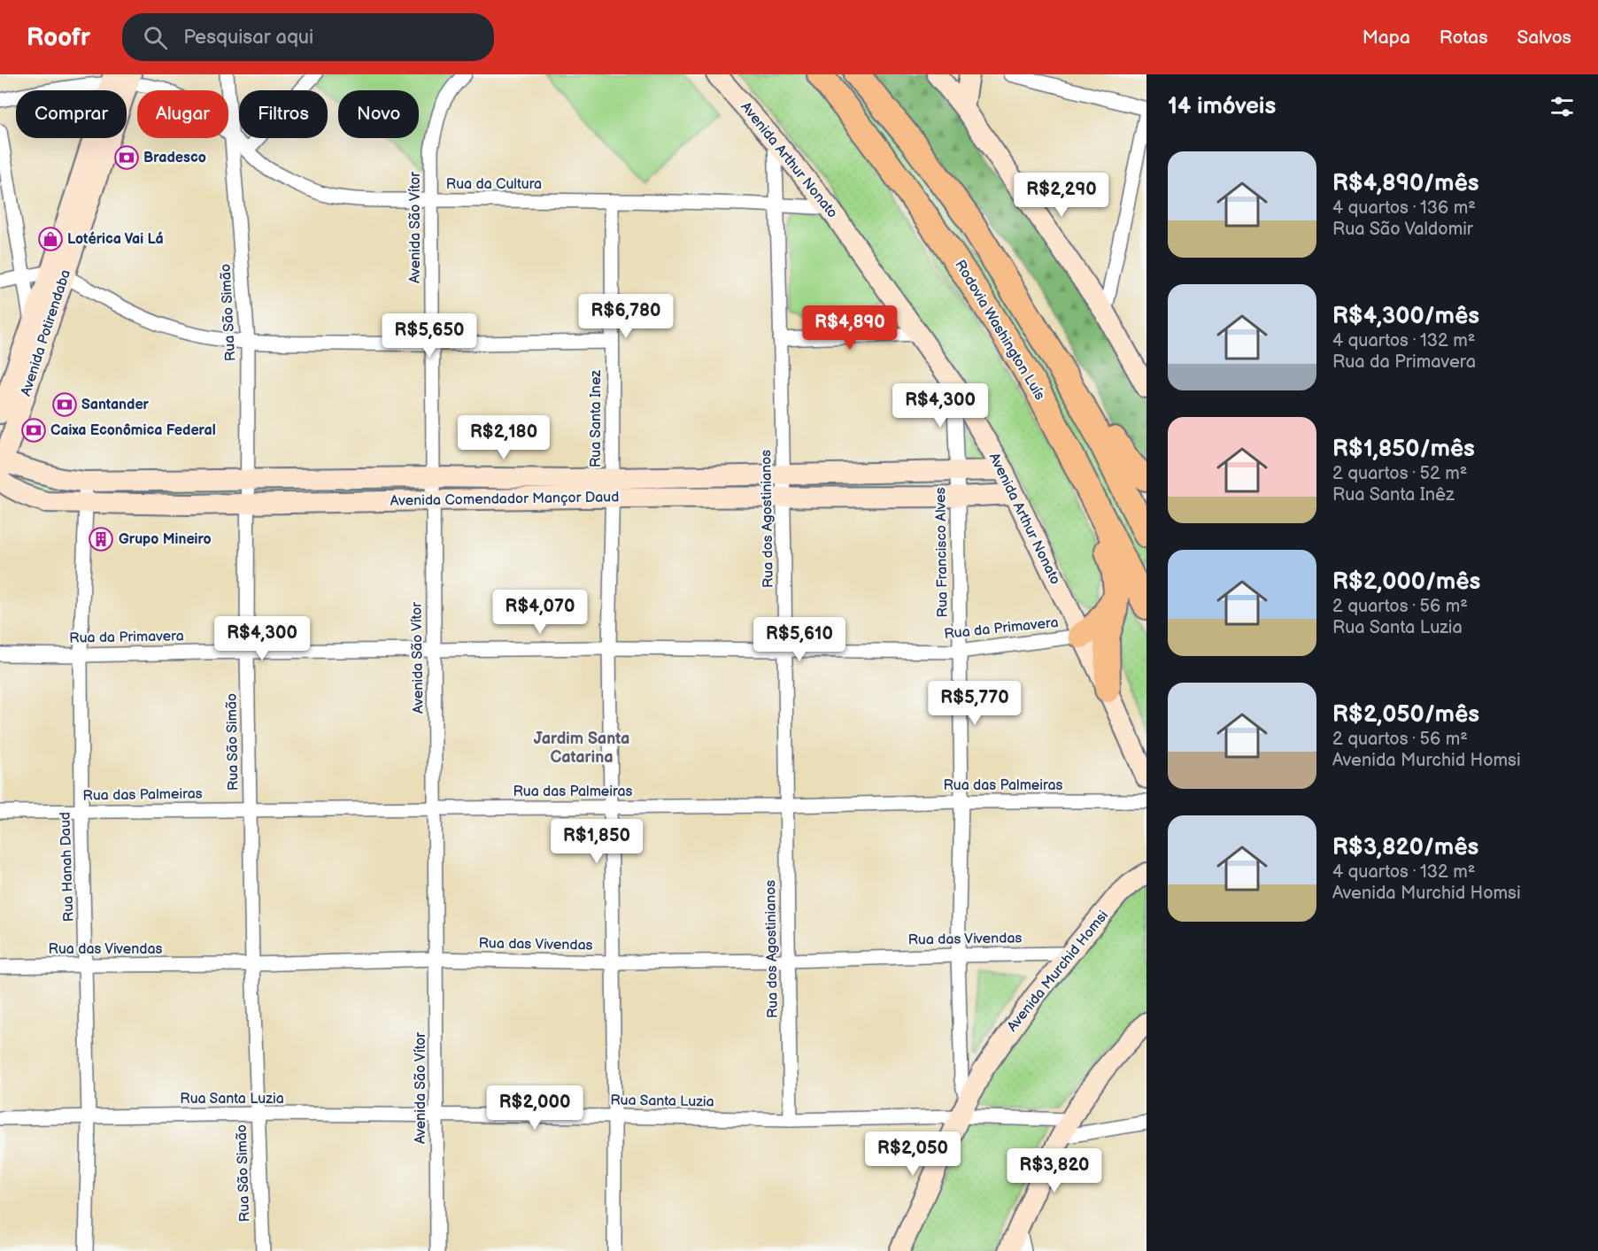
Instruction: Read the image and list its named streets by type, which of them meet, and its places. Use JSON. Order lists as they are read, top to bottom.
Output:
{
  "streets": {
    "highway": ["Rodovia Washington Luís"],
    "main road": [
      "Avenida Arthur Nonato",
      "Avenida Potirendaba",
      "Avenida Comendador Mançor Daud",
      "Avenida Murchid Homsi"
    ],
    "street": [
      "Rua da Cultura",
      "Avenida São Vítor",
      "Rua São Simão",
      "Rua Santa Inez",
      "Rua dos Agostinianos",
      "Rua Francisco Alves",
      "Rua da Primavera",
      "Rua das Palmeiras",
      "Rua Hanah Daud",
      "Rua das Vivendas",
      "Rua Santa Luzia"
    ]
  },
  "crossings": [
    ["Avenida Arthur Nonato", "Rua da Cultura"],
    ["Avenida Arthur Nonato", "Avenida Comendador Mançor Daud"],
    ["Avenida Arthur Nonato", "Rua dos Agostinianos"],
    ["Avenida Arthur Nonato", "Rua Francisco Alves"],
    ["Avenida Arthur Nonato", "Rua da Primavera"],
    ["Rua da Cultura", "Avenida São Vítor"],
    ["Rua da Cultura", "Rua São Simão"],
    ["Rua da Cultura", "Avenida Potirendaba"],
    ["Rua da Cultura", "Rua Santa Inez"],
    ["Rua da Cultura", "Rua dos Agostinianos"],
    ["Avenida São Vítor", "Avenida Comendador Mançor Daud"],
    ["Avenida São Vítor", "Rua da Primavera"],
    ["Avenida São Vítor", "Rua das Palmeiras"],
    ["Avenida São Vítor", "Rua das Vivendas"],
    ["Avenida São Vítor", "Rua Santa Luzia"],
    ["Rua São Simão", "Avenida Comendador Mançor Daud"],
    ["Rua São Simão", "Rua da Primavera"],
    ["Rua São Simão", "Rua das Palmeiras"],
    ["Rua São Simão", "Rua das Vivendas"],
    ["Rua São Simão", "Rua Santa Luzia"],
    ["Avenida Potirendaba", "Avenida Comendador Mançor Daud"],
    ["Rua Santa Inez", "Avenida Comendador Mançor Daud"],
    ["Rua Santa Inez", "Rua da Primavera"],
    ["Rua Santa Inez", "Rua das Palmeiras"],
    ["Rua Santa Inez", "Rua das Vivendas"],
    ["Rua Santa Inez", "Rua Santa Luzia"],
    ["Avenida Comendador Mançor Daud", "Rua dos Agostinianos"],
    ["Avenida Comendador Mançor Daud", "Rua Francisco Alves"],
    ["Avenida Comendador Mançor Daud", "Rua Hanah Daud"],
    ["Rua dos Agostinianos", "Rua da Primavera"],
    ["Rua dos Agostinianos", "Rua das Palmeiras"],
    ["Rua dos Agostinianos", "Rua das Vivendas"],
    ["Rua dos Agostinianos", "Rua Santa Luzia"],
    ["Rua Francisco Alves", "Rua da Primavera"],
    ["Rua Francisco Alves", "Rua das Palmeiras"],
    ["Rua Francisco Alves", "Rua das Vivendas"],
    ["Rua Francisco Alves", "Avenida Murchid Homsi"],
    ["Rua Francisco Alves", "Rua Santa Luzia"],
    ["Rua da Primavera", "Rua Hanah Daud"],
    ["Rua das Palmeiras", "Rua Hanah Daud"],
    ["Rua Hanah Daud", "Rua das Vivendas"],
    ["Rua Hanah Daud", "Rua Santa Luzia"],
    ["Rua das Vivendas", "Avenida Murchid Homsi"],
    ["Avenida Murchid Homsi", "Rua Santa Luzia"]
  ],
  "districts": ["Jardim Santa Catarina"],
  "places": {
    "bank": ["Bradesco", "Santander", "Caixa Econômica Federal"],
    "shop": ["Lotérica Vai Lá"],
    "building": ["Grupo Mineiro"]
  },
  "page": {
    "header": "Roofr",
    "search": "Pesquisar aqui",
    "nav": ["Mapa", "Rotas", "Salvos"],
    "heading": "14 imóveis",
    "chip": [
      "Comprar",
      "Alugar",
      "Filtros",
      "Novo"
    ],
    "list": [
      {
        "name": "R$4,890/mês",
        "note": "4 quartos · 136 m² · Rua São Valdomir"
      },
      {
        "name": "R$4,300/mês",
        "note": "4 quartos · 132 m² · Rua da Primavera"
      },
      {
        "name": "R$1,850/mês",
        "note": "2 quartos · 52 m² · Rua Santa Inêz"
      },
      {
        "name": "R$2,000/mês",
        "note": "2 quartos · 56 m² · Rua Santa Luzia"
      },
      {
        "name": "R$2,050/mês",
        "note": "2 quartos · 56 m² · Avenida Murchid Homsi"
      },
      {
        "name": "R$3,820/mês",
        "note": "4 quartos · 132 m² · Avenida Murchid Homsi"
      }
    ],
    "price": [
      "R$2,290",
      "R$6,780",
      "R$4,890",
      "R$5,650",
      "R$4,300",
      "R$2,180",
      "R$4,070",
      "R$4,300",
      "R$5,610",
      "R$5,770",
      "R$1,850",
      "R$2,000",
      "R$2,050",
      "R$3,820"
    ]
  }
}
